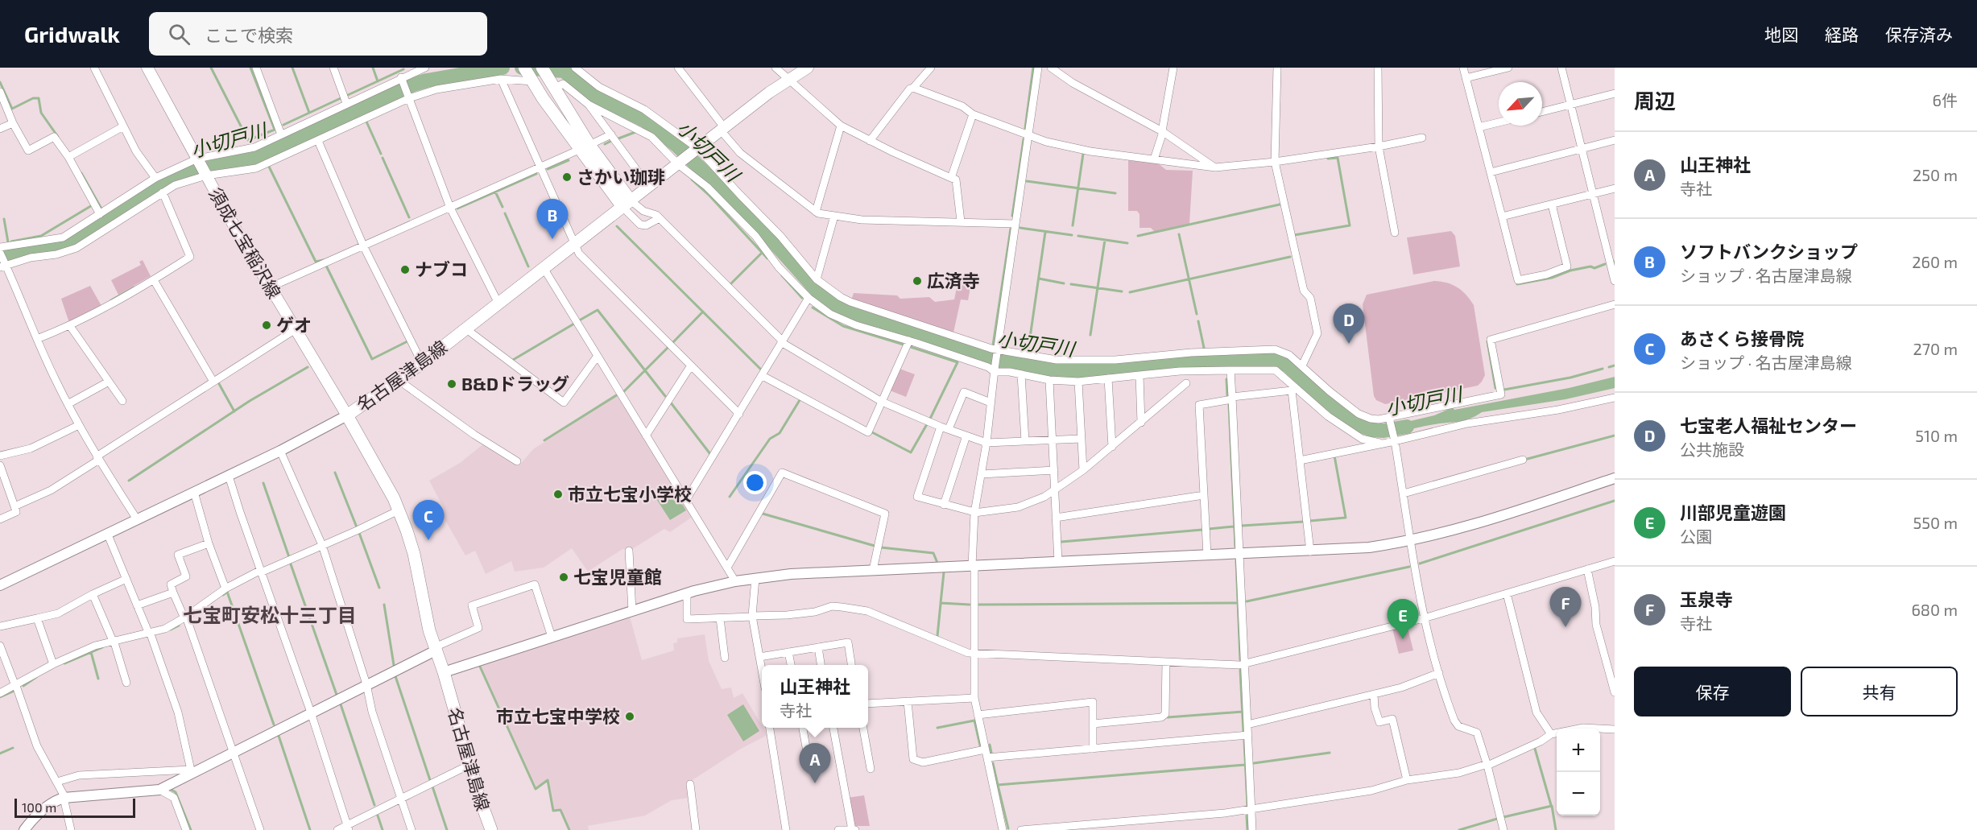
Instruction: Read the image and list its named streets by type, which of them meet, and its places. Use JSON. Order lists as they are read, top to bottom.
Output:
{
  "streets": {
    "main road": ["須成七宝稲沢線", "名古屋津島線"]
  },
  "crossings": [
    ["須成七宝稲沢線", "名古屋津島線"]
  ],
  "districts": ["七宝町安松十三丁目"],
  "water": ["小切戸川"],
  "places": [
    "さかい珈琲",
    "ナブコ",
    "広済寺",
    "ゲオ",
    "B&Dドラッグ",
    "市立七宝小学校",
    "七宝児童館",
    "市立七宝中学校"
  ],
  "scale_bar": "100 m",
  "north": "bottom left",
  "page": {
    "header": "Gridwalk",
    "search": "ここで検索",
    "nav": ["地図", "経路", "保存済み"],
    "heading": ["周辺", "6件"],
    "list": [
      {
        "mark": "A",
        "name": "山王神社",
        "note": "寺社",
        "value": "250 m"
      },
      {
        "mark": "B",
        "name": "ソフトバンクショップ",
        "note": "ショップ · 名古屋津島線",
        "value": "260 m"
      },
      {
        "mark": "C",
        "name": "あさくら接骨院",
        "note": "ショップ · 名古屋津島線",
        "value": "270 m"
      },
      {
        "mark": "D",
        "name": "七宝老人福祉センター",
        "note": "公共施設",
        "value": "510 m"
      },
      {
        "mark": "E",
        "name": "川部児童遊園",
        "note": "公園",
        "value": "550 m"
      },
      {
        "mark": "F",
        "name": "玉泉寺",
        "note": "寺社",
        "value": "680 m"
      }
    ],
    "pins": [
      "B",
      "D",
      "C",
      "F",
      "E",
      "A"
    ],
    "buttons": ["保存", "共有"],
    "popup": ["山王神社", "寺社"],
    "map_buttons": ["+", "−"],
    "scale": "100 m"
  }
}
